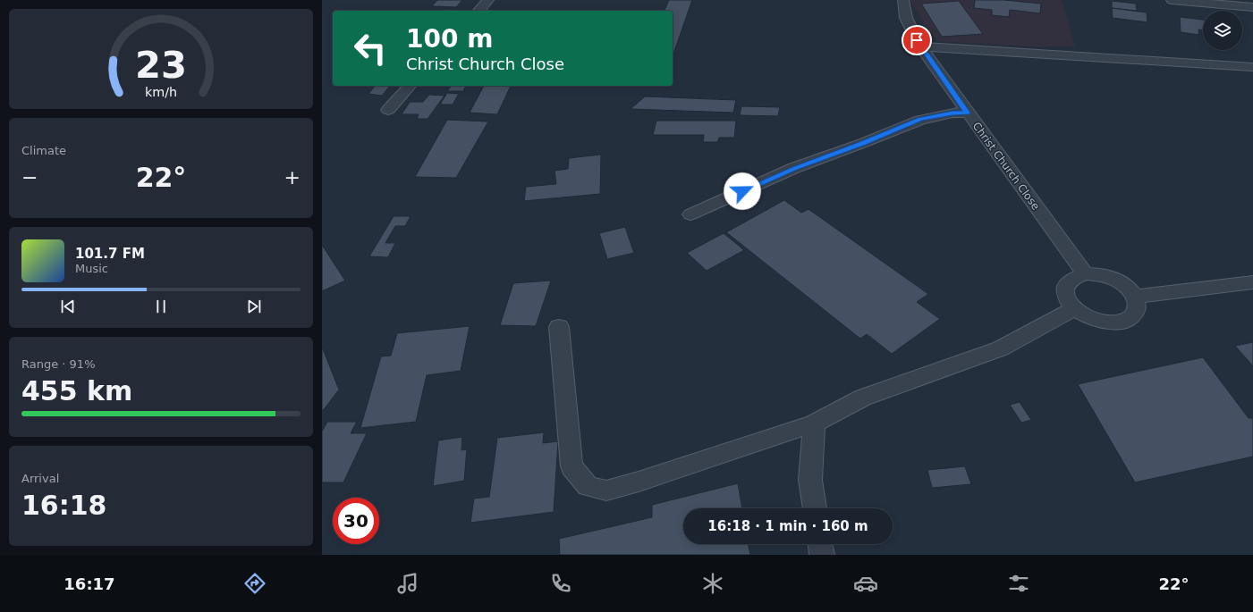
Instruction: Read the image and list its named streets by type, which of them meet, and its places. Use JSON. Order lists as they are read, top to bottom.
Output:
{
  "streets": {
    "street": ["Christ Church Close"]
  },
  "page": {
    "turn": ["100 m", "Christ Church Close"],
    "tile": [
      "Climate",
      ["Range · 91%", "455 km"],
      ["Arrival", "16:18"]
    ],
    "heat": ["−", "22°", "+"],
    "song": ["101.7 FM", "Music"],
    "limit": "30",
    "trip": "16:18 · 1 min · 160 m",
    "tabs": ["16:17", "22°"],
    "gauge": ["23", "km/h"]
  }
}
